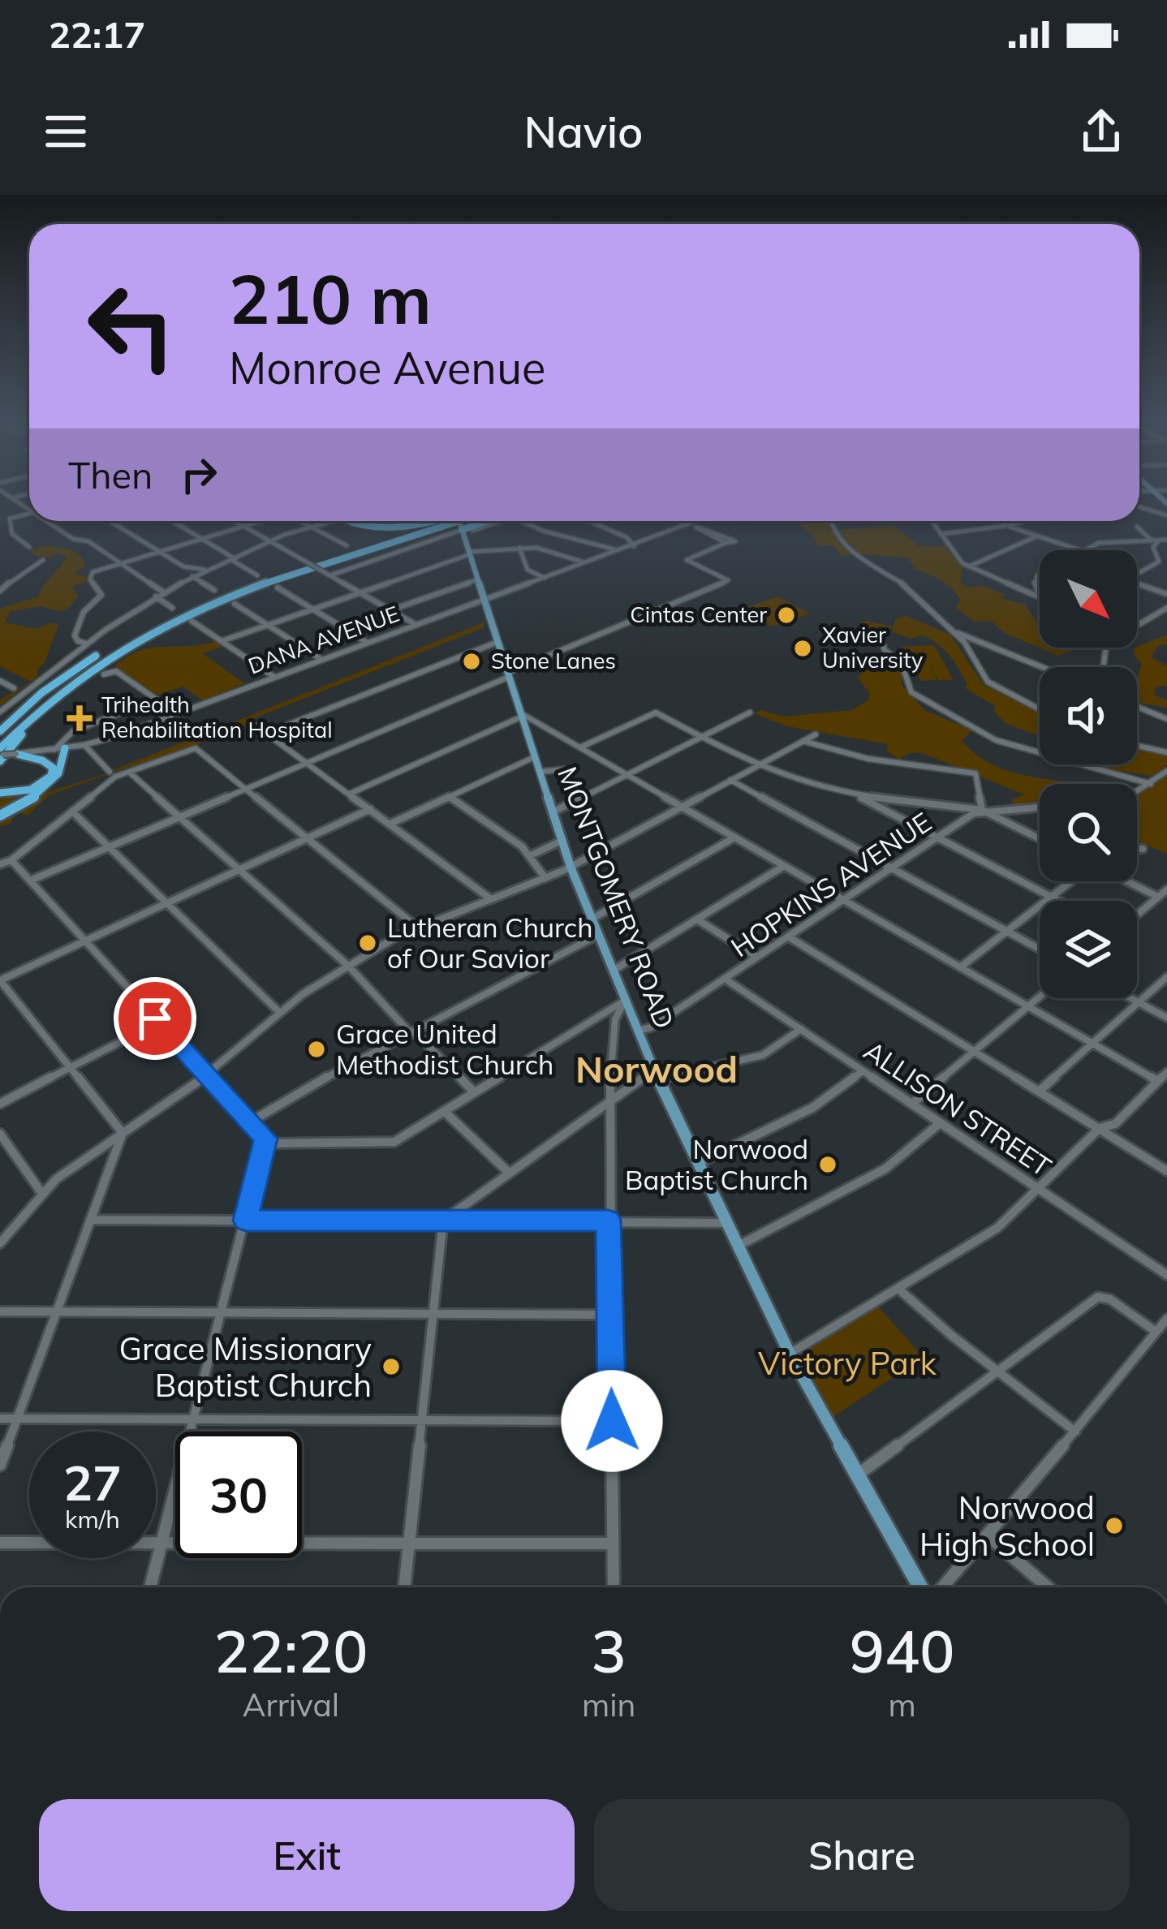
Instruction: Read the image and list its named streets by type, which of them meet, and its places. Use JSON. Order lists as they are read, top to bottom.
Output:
{
  "streets": {
    "main road": ["MONTGOMERY ROAD"],
    "street": ["DANA AVENUE", "HOPKINS AVENUE", "ALLISON STREET"]
  },
  "crossings": [
    ["DANA AVENUE", "MONTGOMERY ROAD"],
    ["HOPKINS AVENUE", "MONTGOMERY ROAD"],
    ["HOPKINS AVENUE", "ALLISON STREET"]
  ],
  "districts": ["Norwood"],
  "parks": ["Victory Park"],
  "places": {
    "other": [
      "Cintas Center",
      "Xavier University",
      "Stone Lanes",
      "Lutheran Church of Our Savior",
      "Grace United Methodist Church",
      "Norwood Baptist Church",
      "Grace Missionary Baptist Church",
      "Norwood High School"
    ],
    "health": ["Trihealth Rehabilitation Hospital"]
  },
  "north": "bottom right",
  "page": {
    "status": "22:17",
    "header": "Navio",
    "turn": ["210 m", "Monroe Avenue"],
    "then": "Then",
    "speed": "27 km/h",
    "limit": "30",
    "eta": [
      "22:20",
      "Arrival",
      "3",
      "min",
      "940",
      "m"
    ],
    "buttons": ["Exit", "Share"]
  }
}
